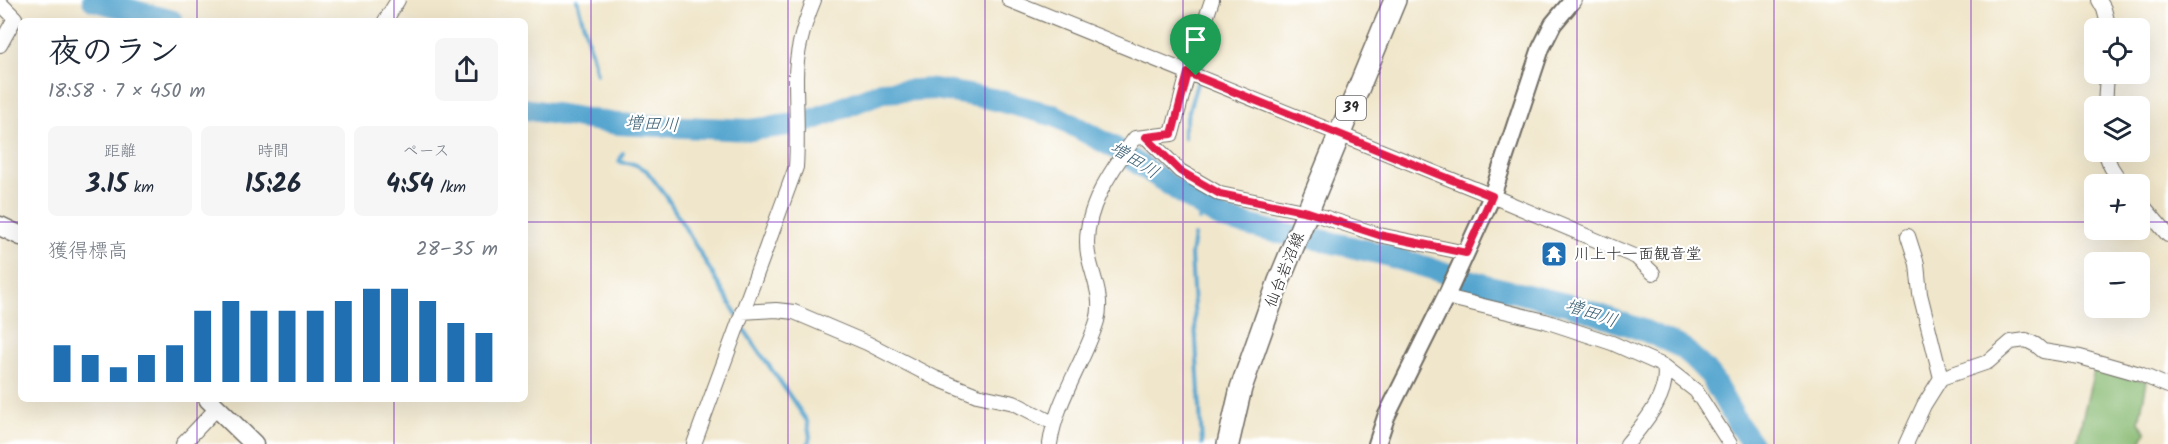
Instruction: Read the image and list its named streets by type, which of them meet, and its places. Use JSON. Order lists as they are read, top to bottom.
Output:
{
  "streets": {
    "main road": ["39", "仙台岩沼線"]
  },
  "water": ["増田川"],
  "places": {
    "temple": ["川上十一面観音堂"]
  },
  "page": {
    "map_buttons": ["+", "−"],
    "heading": ["夜のラン", "18:58 · 7 × 450 m"],
    "stats": [
      ["距離", "3.15 km"],
      ["時間", "15:26"],
      ["ペース", "4:54 /km"]
    ],
    "chart": ["獲得標高", "28–35 m"]
  }
}
